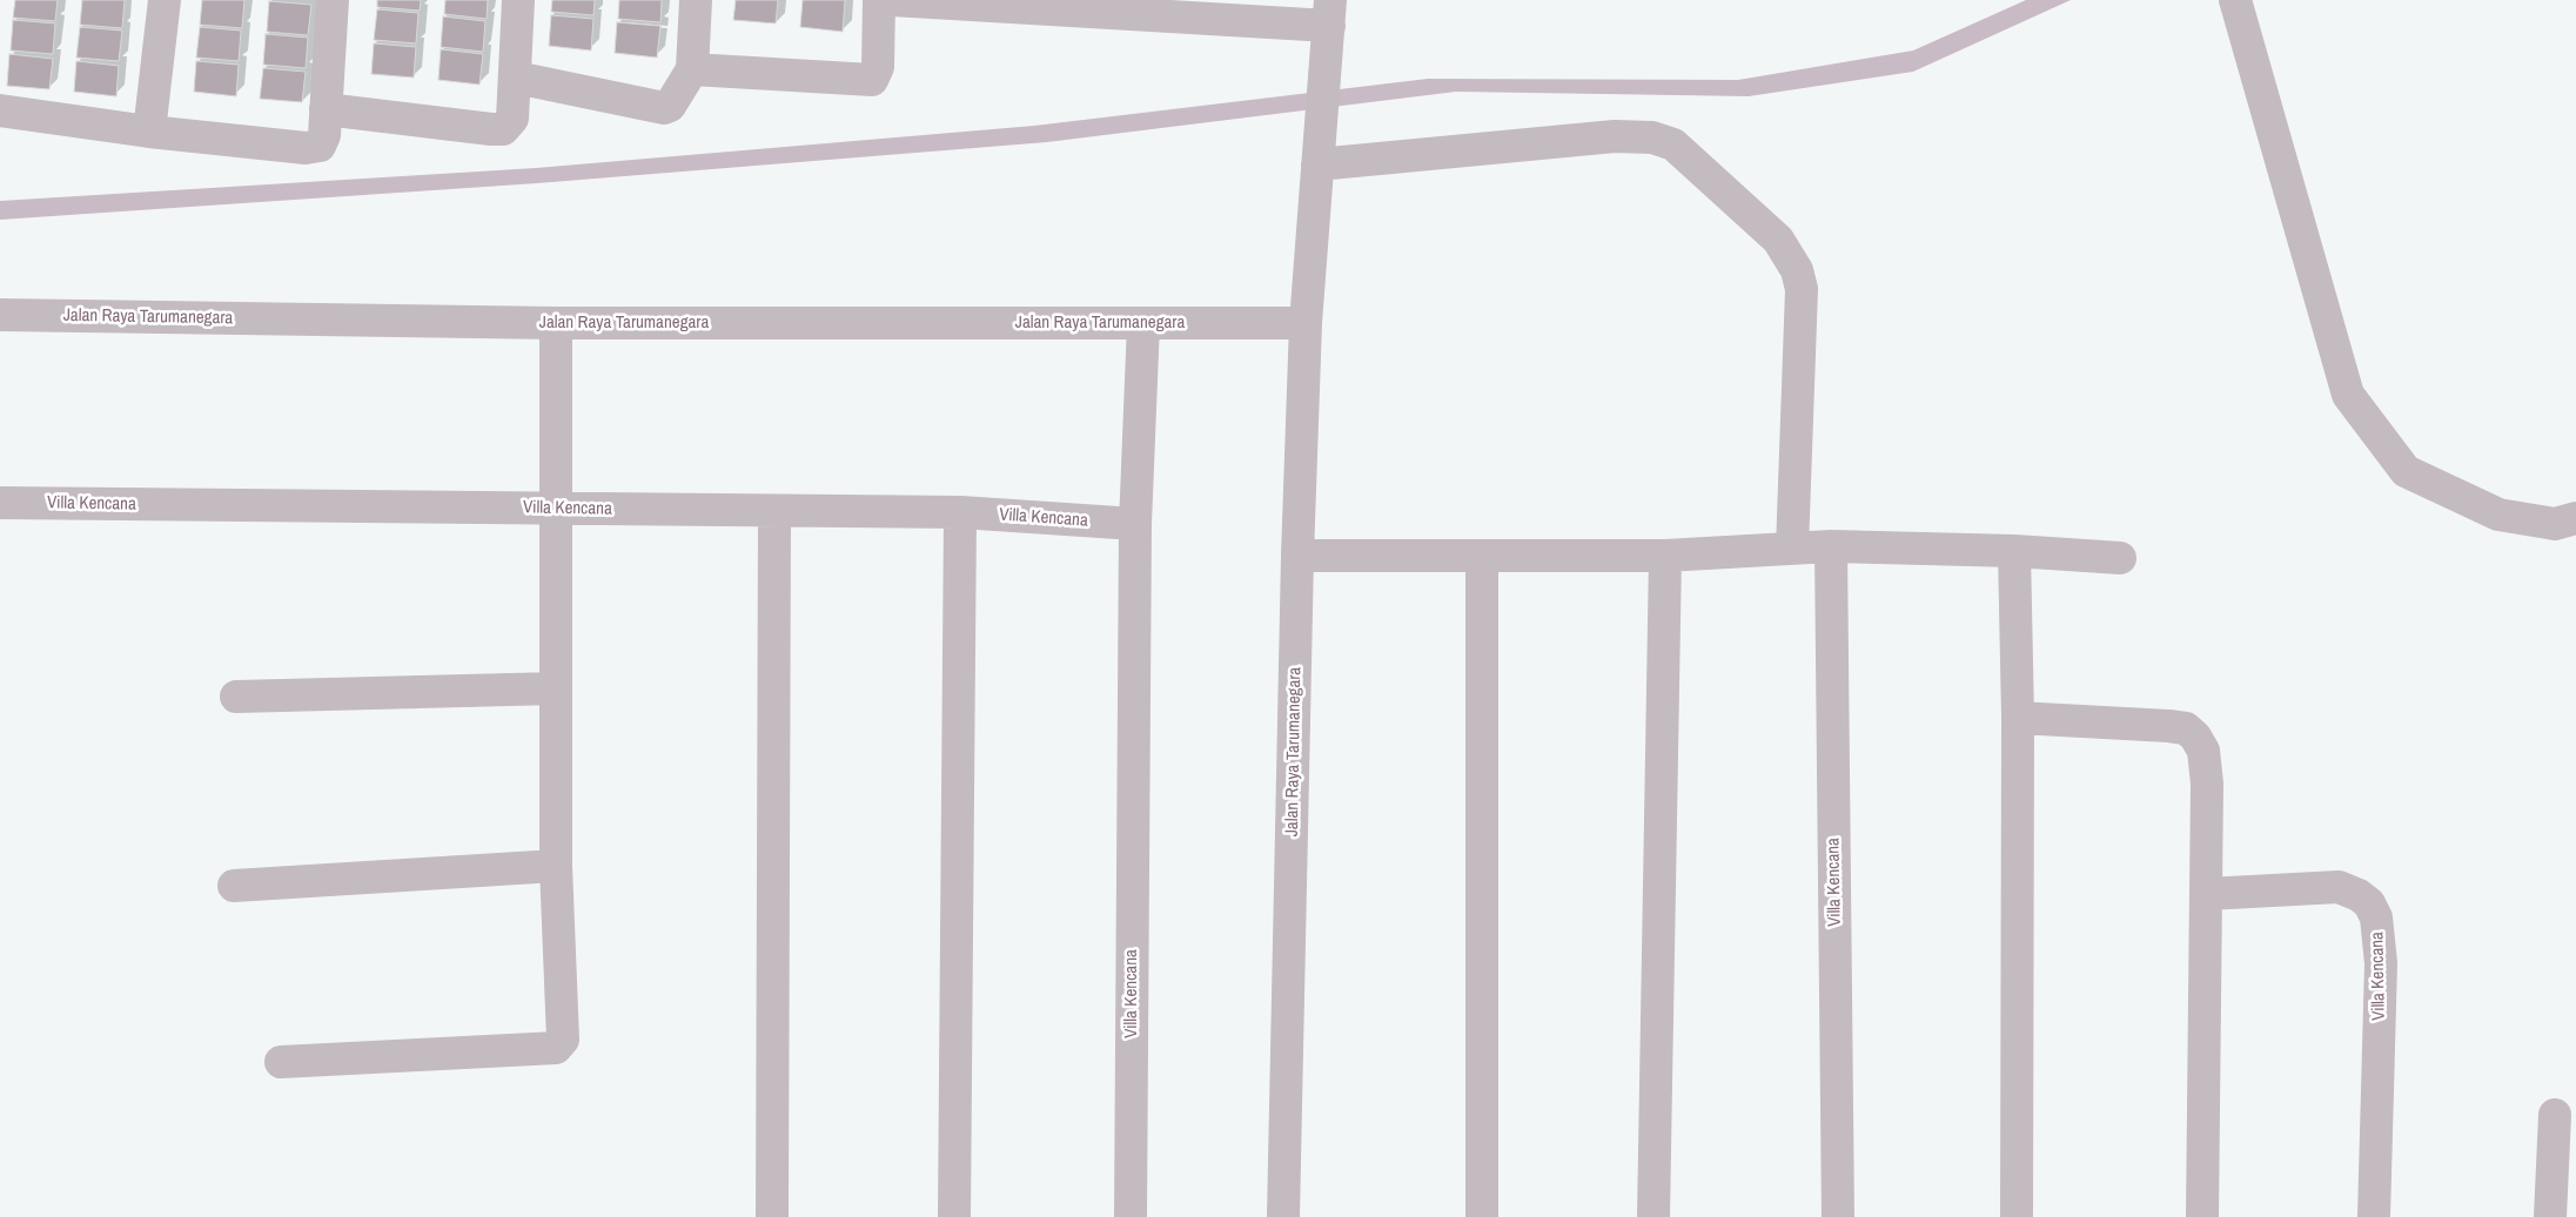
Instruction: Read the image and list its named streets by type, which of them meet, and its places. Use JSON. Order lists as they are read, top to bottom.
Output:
{
  "streets": {
    "street": ["Jalan Raya Tarumanegara", "Villa Kencana"]
  },
  "crossings": [
    ["Jalan Raya Tarumanegara", "Villa Kencana"]
  ]
}
